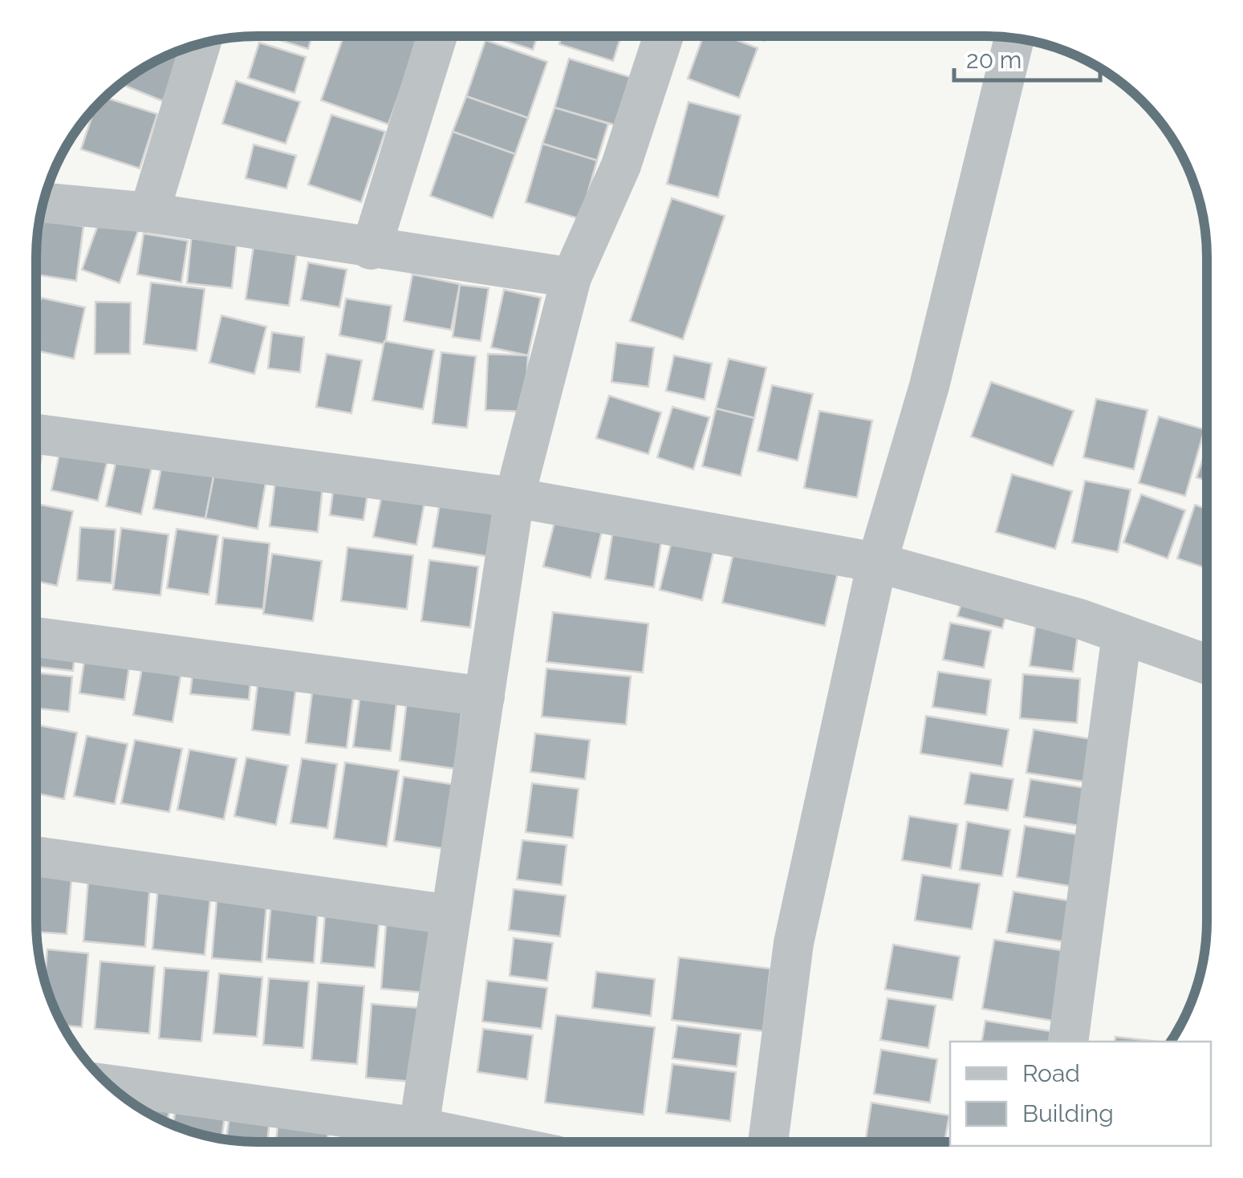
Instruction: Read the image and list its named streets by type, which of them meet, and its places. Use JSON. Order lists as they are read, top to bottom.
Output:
{
  "legend": ["Road", "Building"],
  "scale_bar": "20 m"
}
